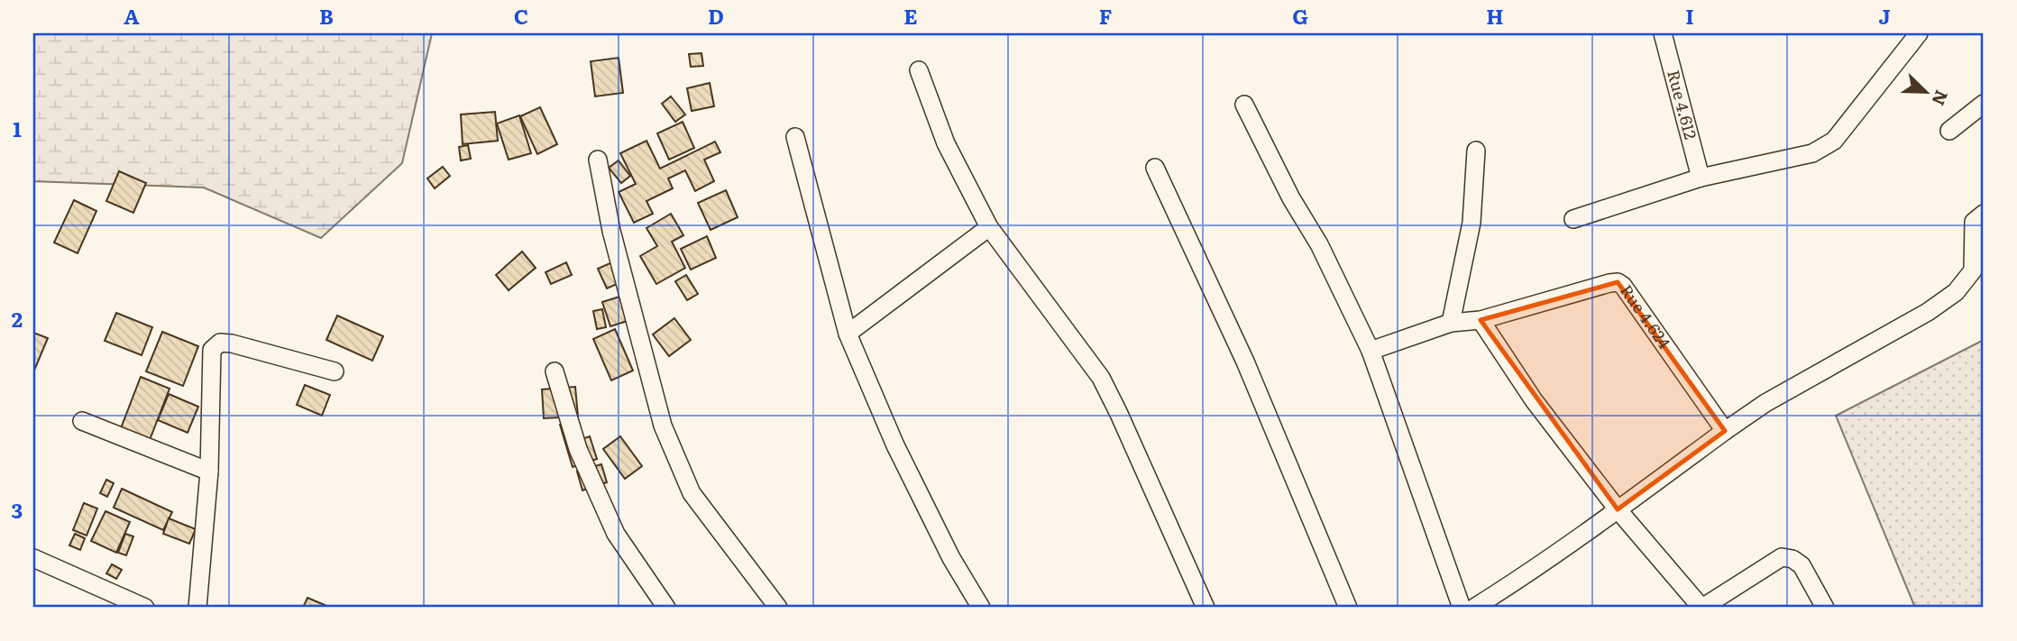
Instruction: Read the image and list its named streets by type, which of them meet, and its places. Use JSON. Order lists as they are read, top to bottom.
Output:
{
  "streets": {
    "street": ["Rue 4.612", "Rue 4.624"]
  },
  "north": "bottom right",
  "grid": {
    "columns": [
      "A",
      "B",
      "C",
      "D",
      "E",
      "F",
      "G",
      "H",
      "I",
      "J"
    ],
    "rows": ["1", "2", "3"]
  }
}
